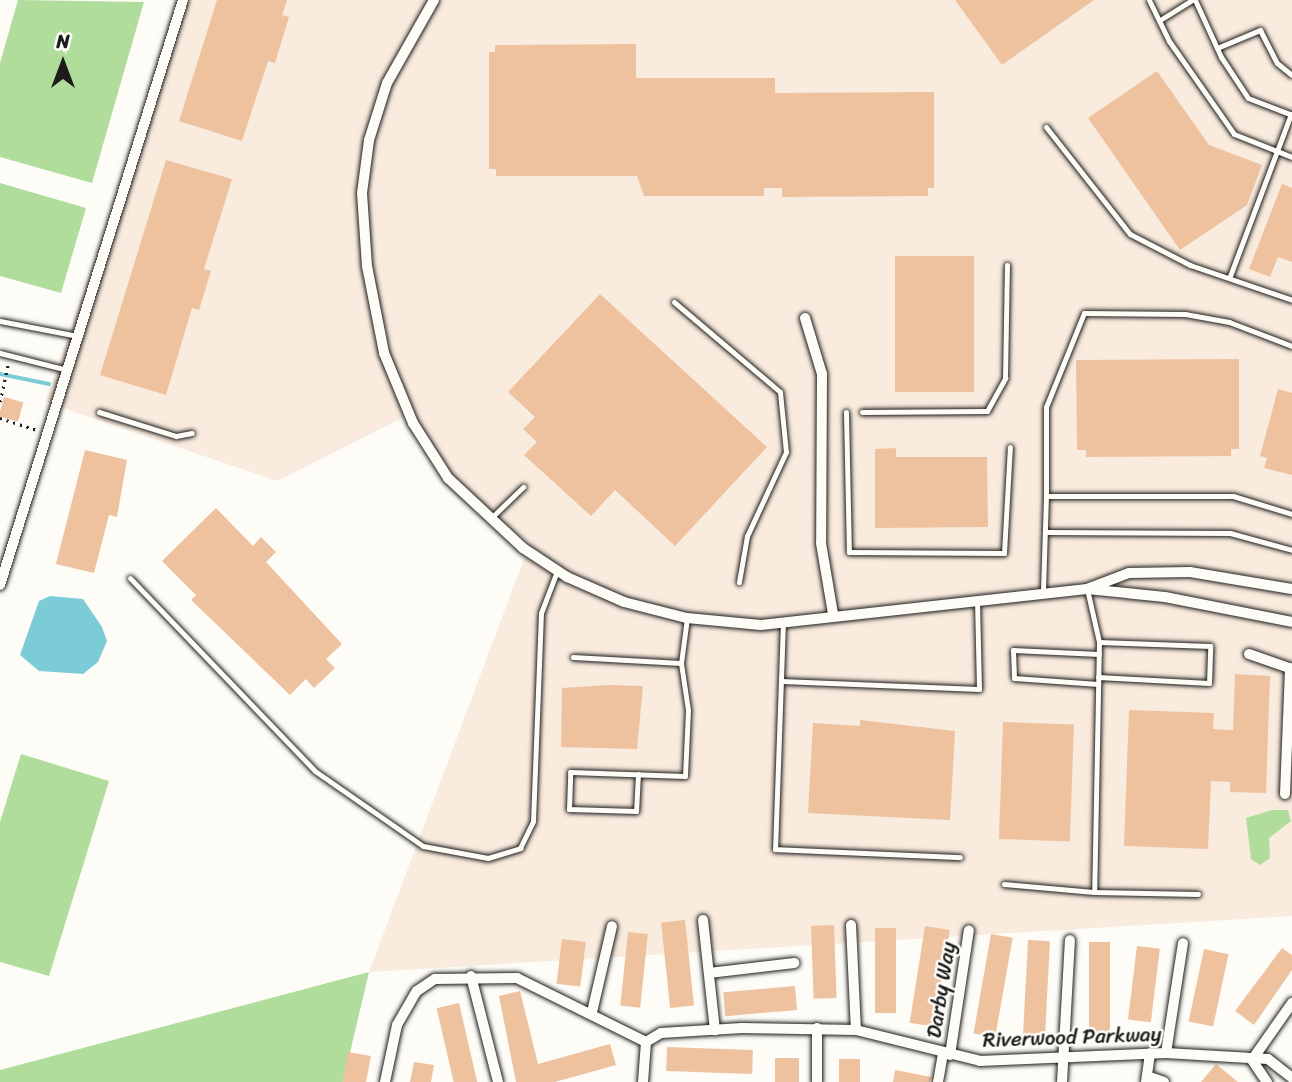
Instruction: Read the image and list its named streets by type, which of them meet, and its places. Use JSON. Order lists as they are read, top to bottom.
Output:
{
  "streets": {
    "street": ["Darby Way", "Riverwood Parkway"]
  },
  "crossings": [
    ["Darby Way", "Riverwood Parkway"]
  ],
  "north": "top"
}
